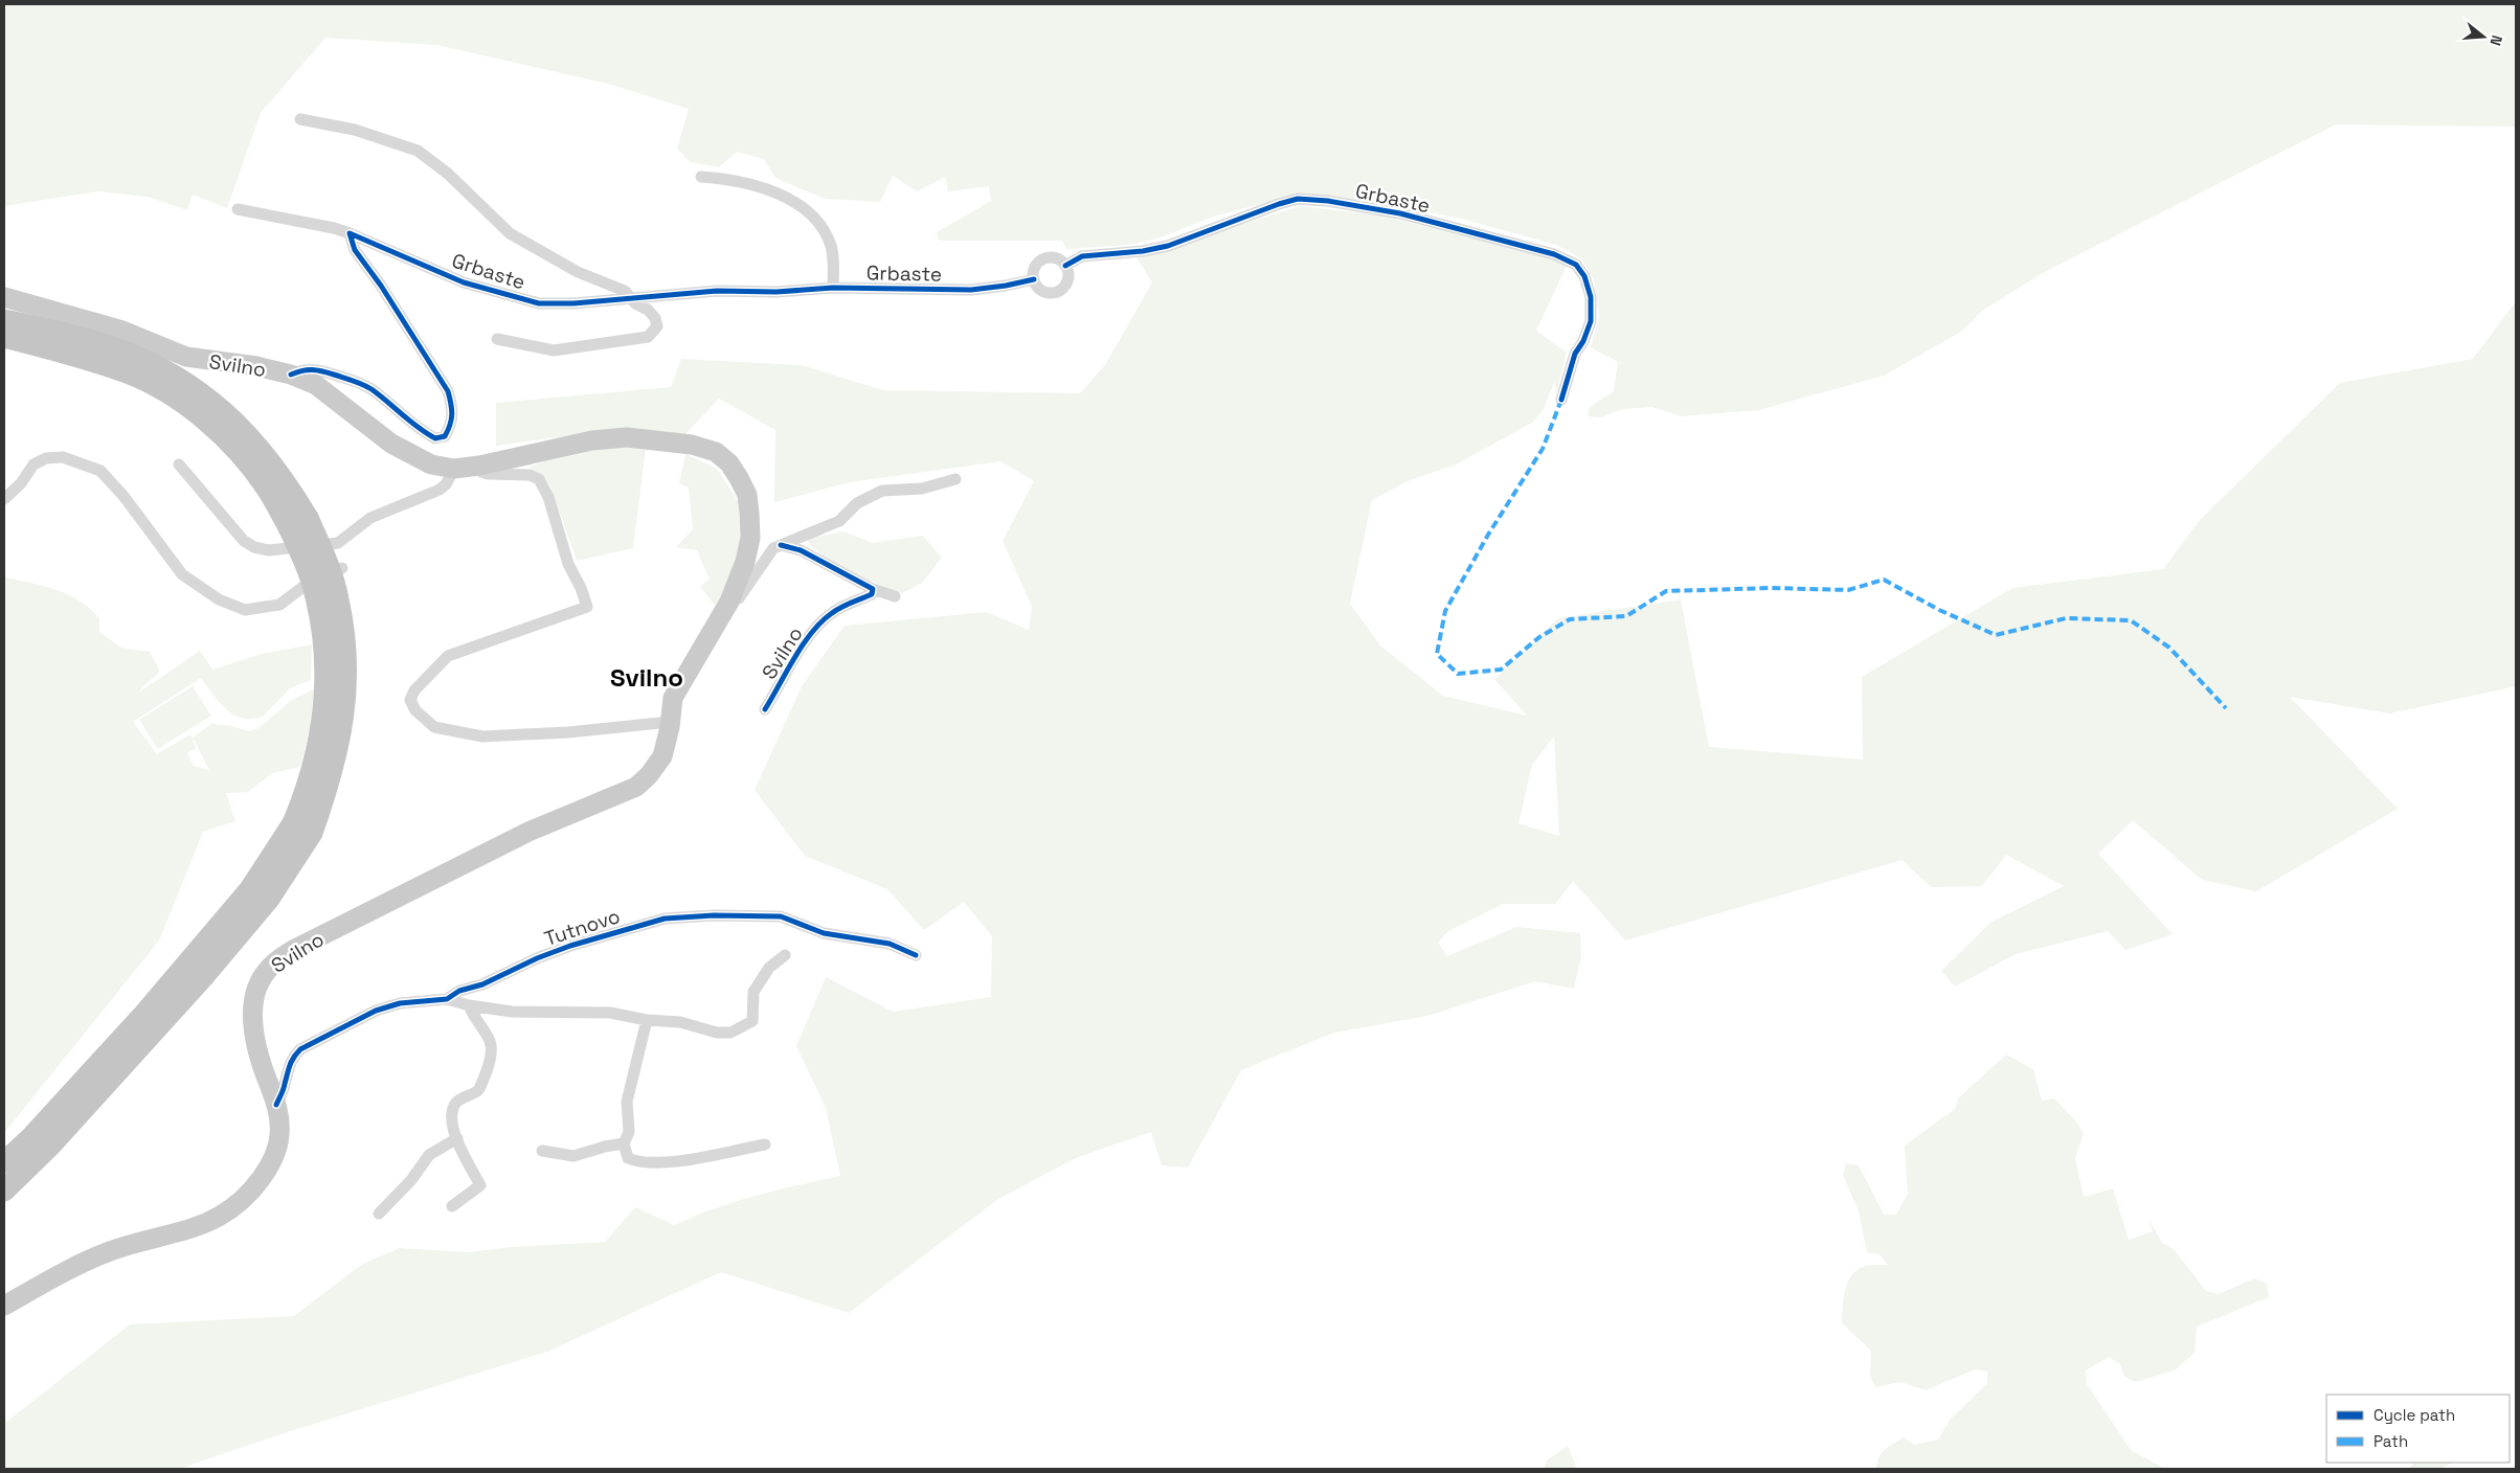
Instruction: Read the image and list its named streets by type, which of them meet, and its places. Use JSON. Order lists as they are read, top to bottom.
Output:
{
  "streets": {
    "main road": ["Svilno"],
    "street": ["Grbaste", "Tutnovo"]
  },
  "crossings": [
    ["Svilno", "Tutnovo"]
  ],
  "districts": ["Svilno"],
  "legend": ["Cycle path", "Path"],
  "north": "right"
}
